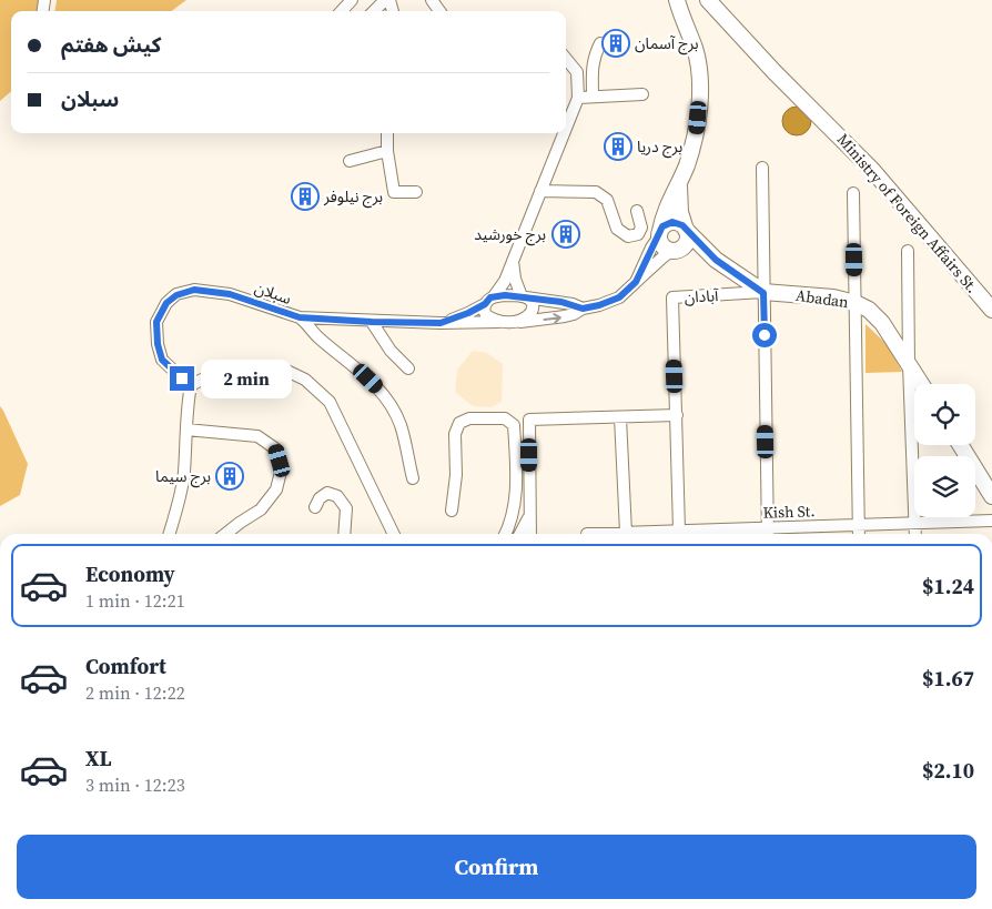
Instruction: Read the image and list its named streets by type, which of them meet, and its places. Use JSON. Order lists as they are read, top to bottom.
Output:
{
  "streets": {
    "main road": ["Ministry of Foreign Affairs St.", "Abadan"],
    "street": ["سبلان", "آبادان", "Kish St."]
  },
  "crossings": [
    ["آبادان", "Abadan"]
  ],
  "places": {
    "building": [
      "برج آسمان",
      "برج دریا",
      "برج نیلوفر",
      "برج خورشید",
      "برج سیما"
    ]
  },
  "page": {
    "banner": ["کیش هفتم", "سبلان"],
    "bubble": "2 min",
    "list": [
      {
        "name": "Economy",
        "note": "1 min · 12:21",
        "value": "$1.24"
      },
      {
        "name": "Comfort",
        "note": "2 min · 12:22",
        "value": "$1.67"
      },
      {
        "name": "XL",
        "note": "3 min · 12:23",
        "value": "$2.10"
      }
    ],
    "buttons": "Confirm"
  }
}
